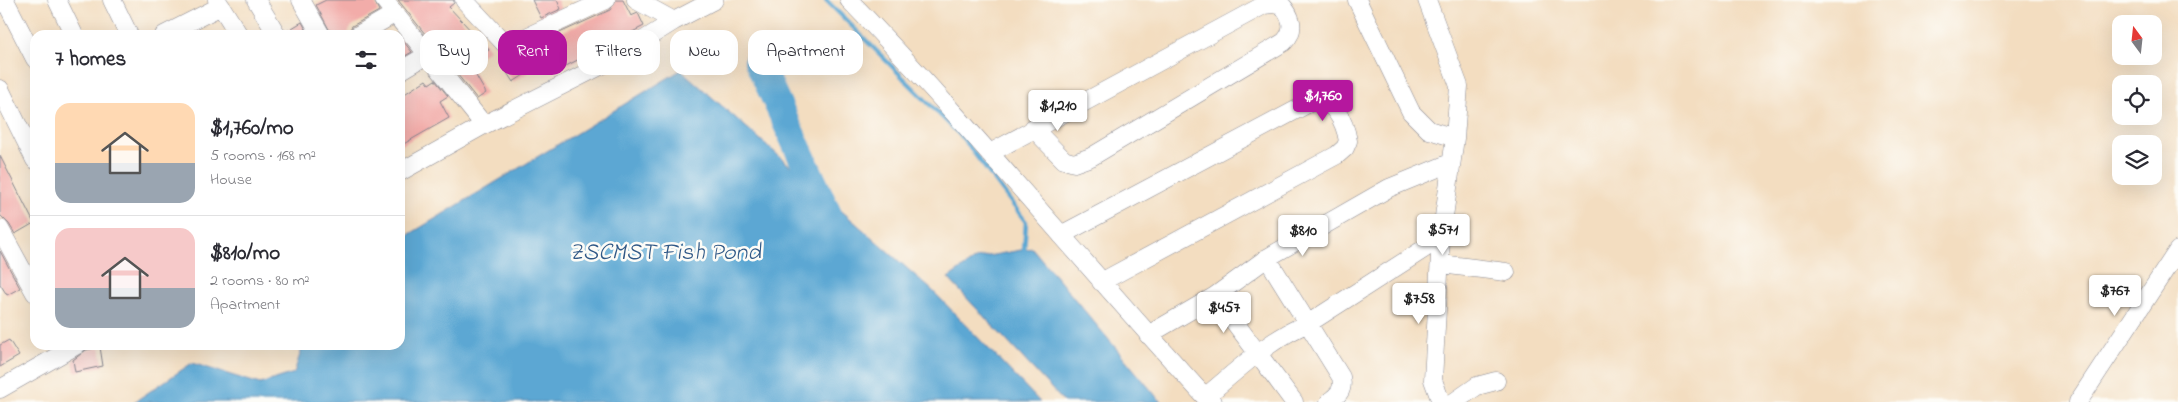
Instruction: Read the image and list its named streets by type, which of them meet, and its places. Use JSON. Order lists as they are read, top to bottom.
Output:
{
  "water": ["ZSCMST Fish Pond"],
  "north": "top",
  "page": {
    "chip": [
      "Buy",
      "Rent",
      "Filters",
      "New",
      "Apartment"
    ],
    "heading": "7 homes",
    "price": [
      "$1,760",
      "$1,210",
      "$571",
      "$810",
      "$767",
      "$758",
      "$457"
    ],
    "list": [
      {
        "name": "$1,760/mo",
        "note": "5 rooms · 168 m² · House"
      },
      {
        "name": "$810/mo",
        "note": "2 rooms · 80 m² · Apartment"
      }
    ]
  }
}
